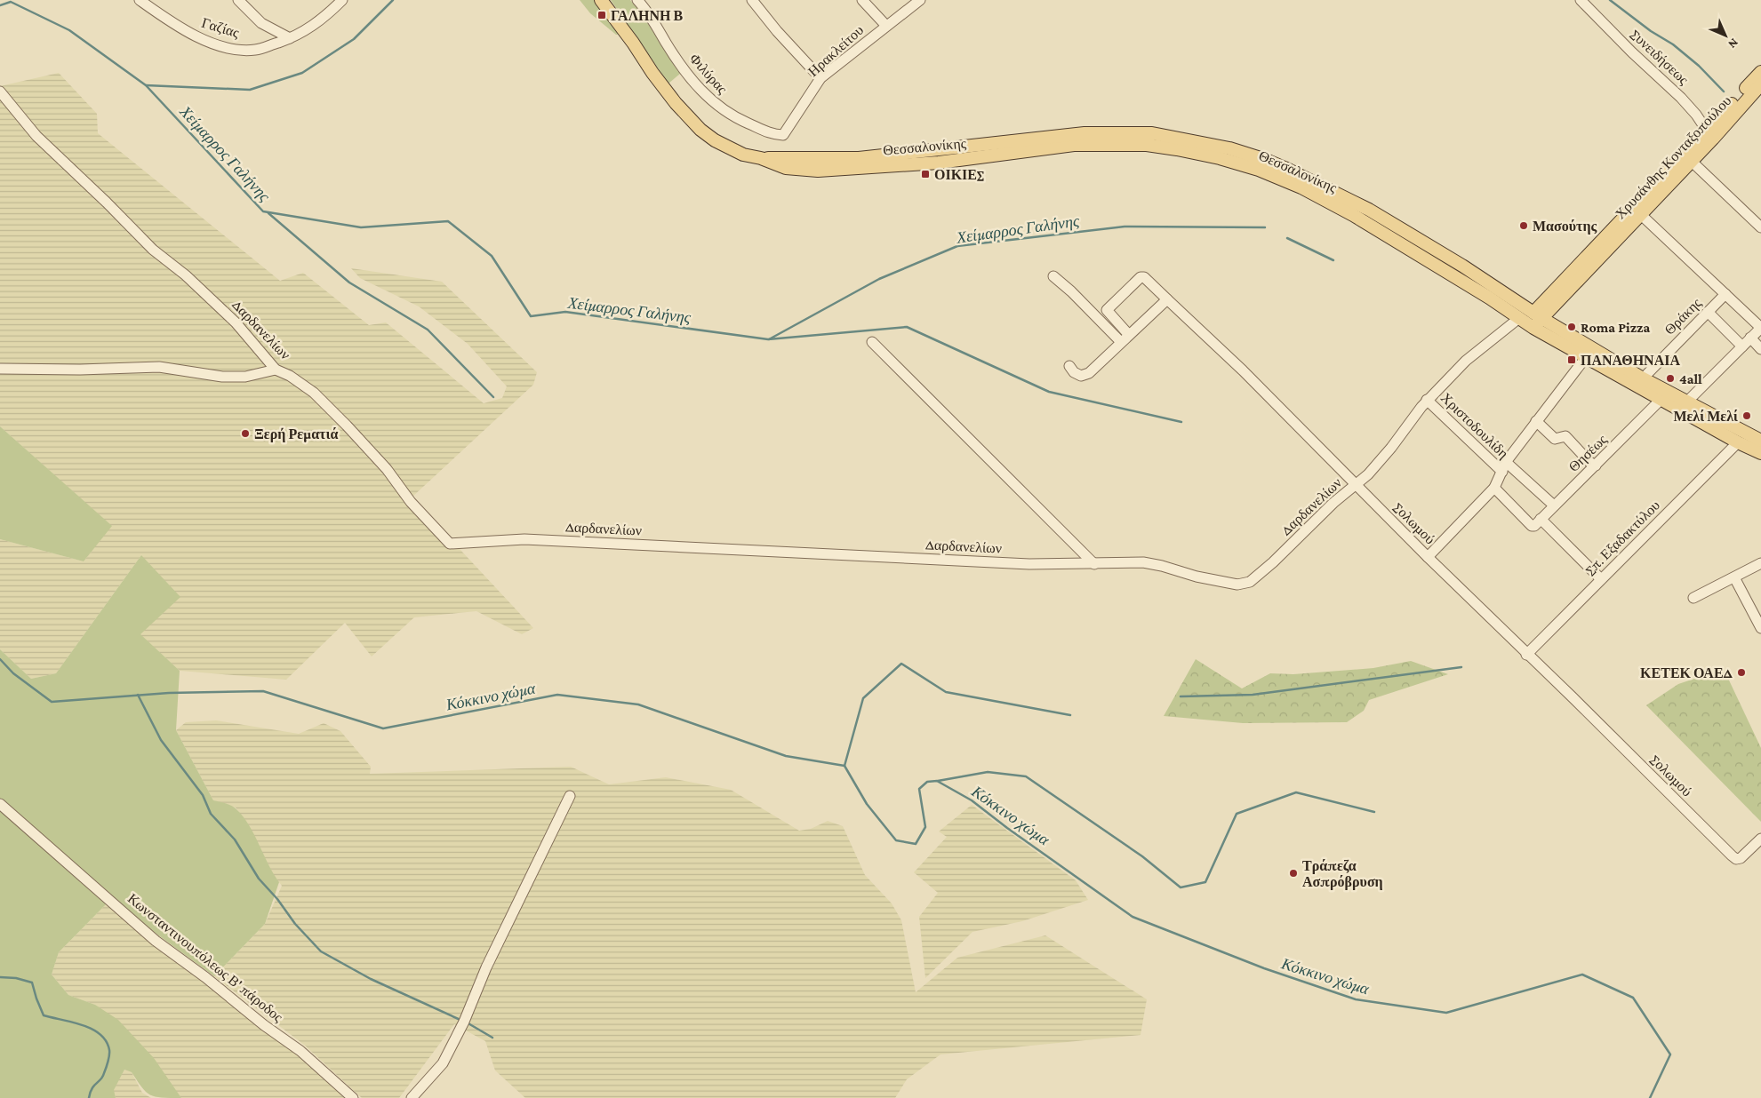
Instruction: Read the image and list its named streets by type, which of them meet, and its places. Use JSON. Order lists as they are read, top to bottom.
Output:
{
  "streets": {
    "main road": ["Θεσσαλονίκης", "Χρυσάνθης Κονταξοπούλου"],
    "street": [
      "Γαζίας",
      "Ηρακλείτου",
      "Συνειδήσεως",
      "Φιλύρας",
      "Θράκης",
      "Δαρδανελίων",
      "Χριστοδουλίδη",
      "Θησέως",
      "Σολωμού",
      "Σπ. Εξαδακτύλου",
      "Κωνσταντινουπόλεως Β' πάροδος"
    ]
  },
  "crossings": [
    ["Ηρακλείτου", "Φιλύρας"],
    ["Συνειδήσεως", "Χρυσάνθης Κονταξοπούλου"],
    ["Θεσσαλονίκης", "Χρυσάνθης Κονταξοπούλου"],
    ["Θεσσαλονίκης", "Θράκης"],
    ["Θεσσαλονίκης", "Θησέως"],
    ["Θεσσαλονίκης", "Σπ. Εξαδακτύλου"],
    ["Χρυσάνθης Κονταξοπούλου", "Δαρδανελίων"],
    ["Χρυσάνθης Κονταξοπούλου", "Χριστοδουλίδη"],
    ["Χρυσάνθης Κονταξοπούλου", "Σολωμού"],
    ["Δαρδανελίων", "Σολωμού"],
    ["Σολωμού", "Σπ. Εξαδακτύλου"]
  ],
  "water": ["Χείμαρρος Γαλήνης", "Κόκκινο χώμα"],
  "places": {
    "transit": ["ΓΑΛΗΝΗ Β", "ΟΙΚΙΕΣ", "ΠΑΝΑΘΗΝΑΙΑ"],
    "other": [
      "Μασούτης",
      "Roma Pizza",
      "4all",
      "Μελί Μελί",
      "Ξερή Ρεματιά",
      "ΚΕΤΕΚ ΟΑΕΔ",
      "Τράπεζα Ασπρόβρυση"
    ]
  },
  "north": "bottom right"
}
